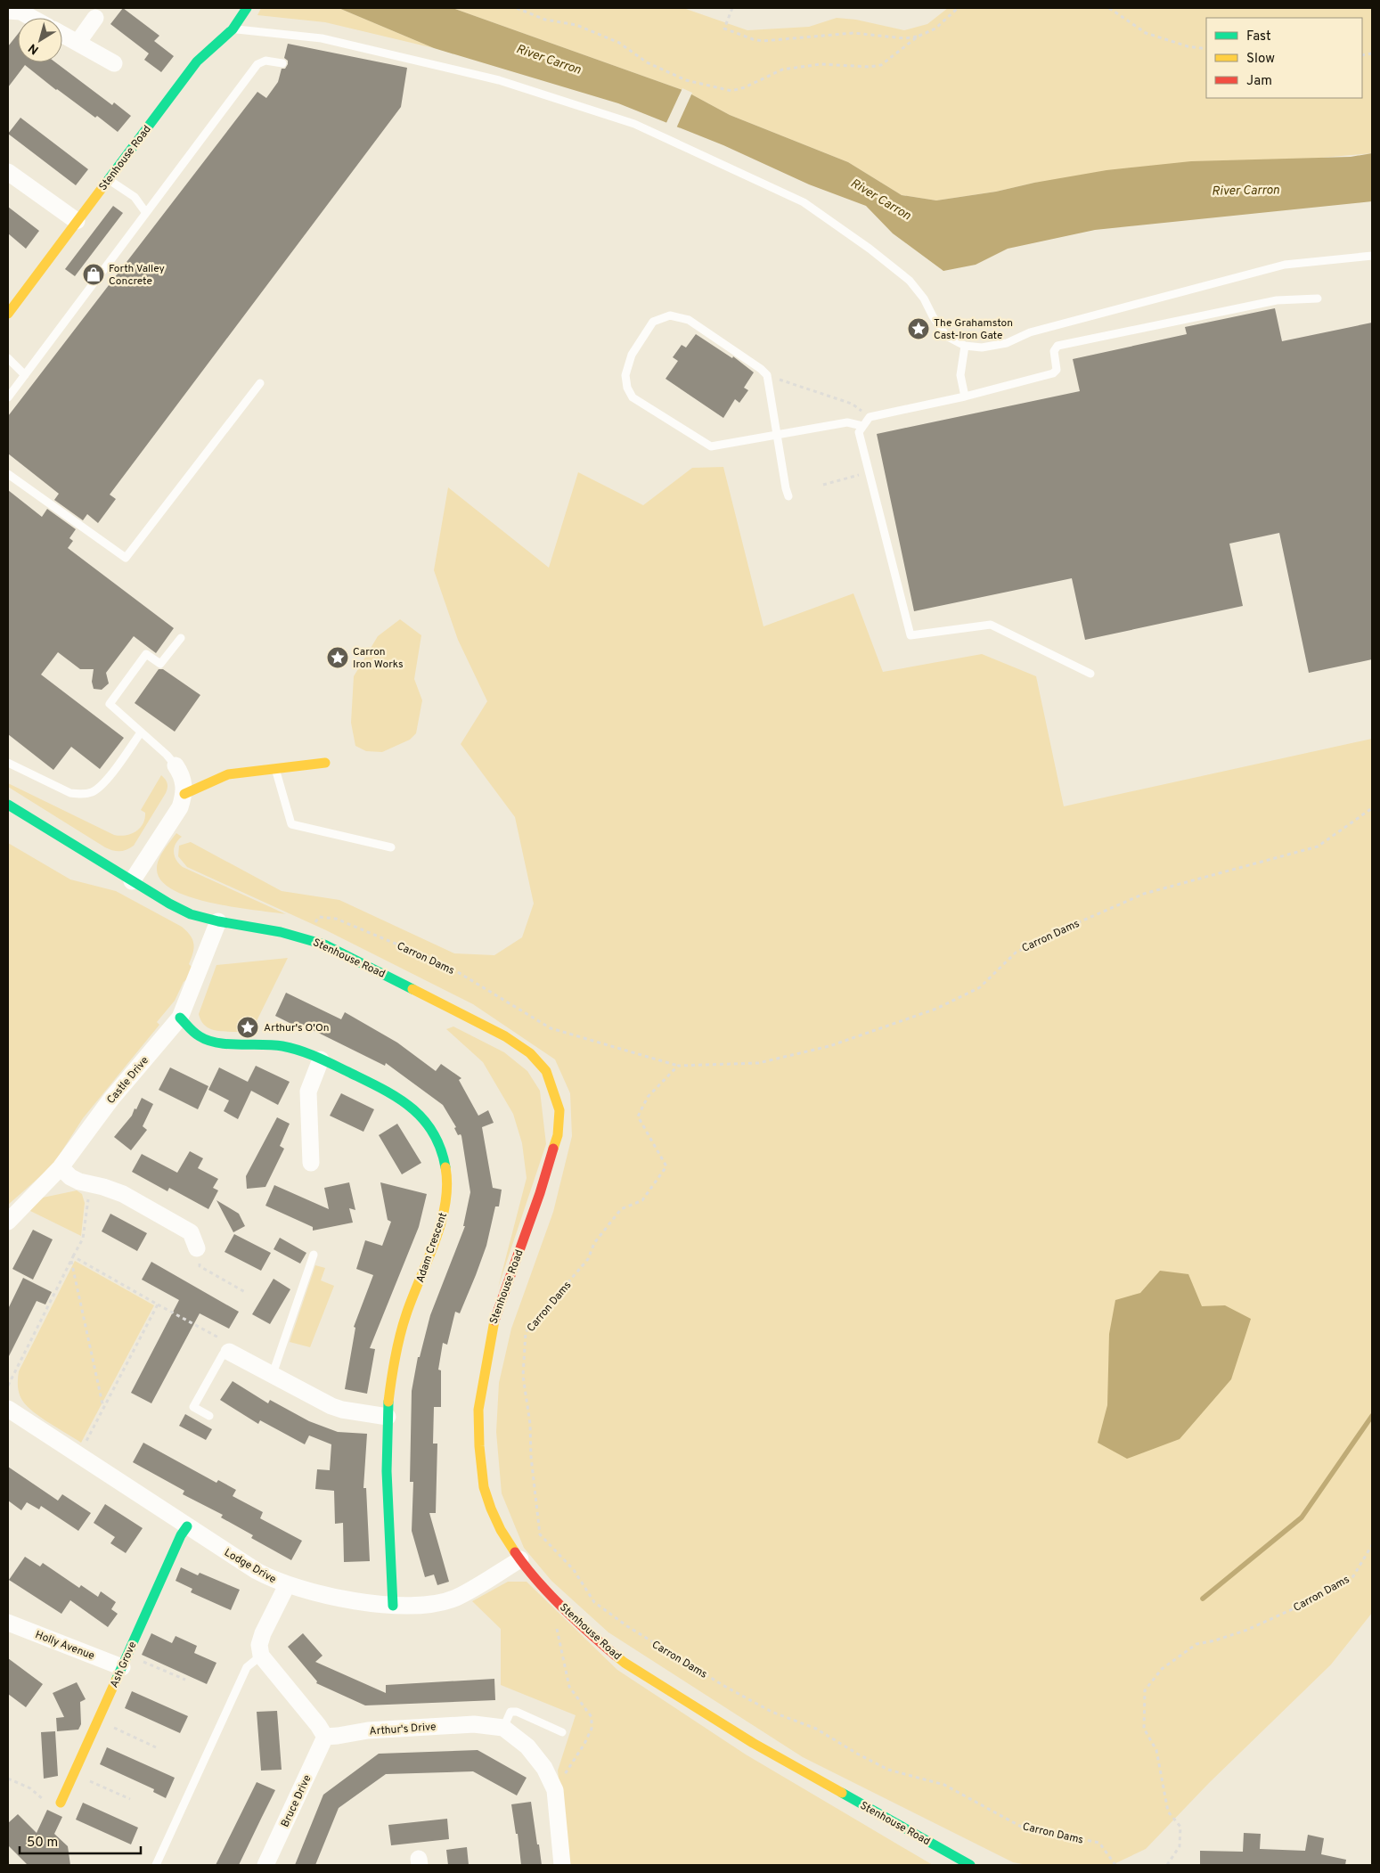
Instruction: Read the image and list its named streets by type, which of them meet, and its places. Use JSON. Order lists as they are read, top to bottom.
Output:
{
  "streets": {
    "street": [
      "Stenhouse Road",
      "Castle Drive",
      "Adam Crescent",
      "Lodge Drive",
      "Holly Avenue",
      "Ash Grove",
      "Arthur's Drive",
      "Bruce Drive"
    ],
    "path": ["Carron Dams"]
  },
  "crossings": [
    ["Stenhouse Road", "Castle Drive"],
    ["Stenhouse Road", "Lodge Drive"],
    ["Castle Drive", "Adam Crescent"],
    ["Adam Crescent", "Lodge Drive"],
    ["Lodge Drive", "Ash Grove"],
    ["Holly Avenue", "Ash Grove"],
    ["Arthur's Drive", "Bruce Drive"]
  ],
  "water": ["River Carron"],
  "places": {
    "shop": ["Forth Valley Concrete"],
    "place": ["The Grahamston Cast-Iron Gate", "Carron Iron Works", "Arthur's O'On"]
  },
  "legend": ["Fast", "Slow", "Jam"],
  "scale_bar": "50 m",
  "north": "bottom left"
}
